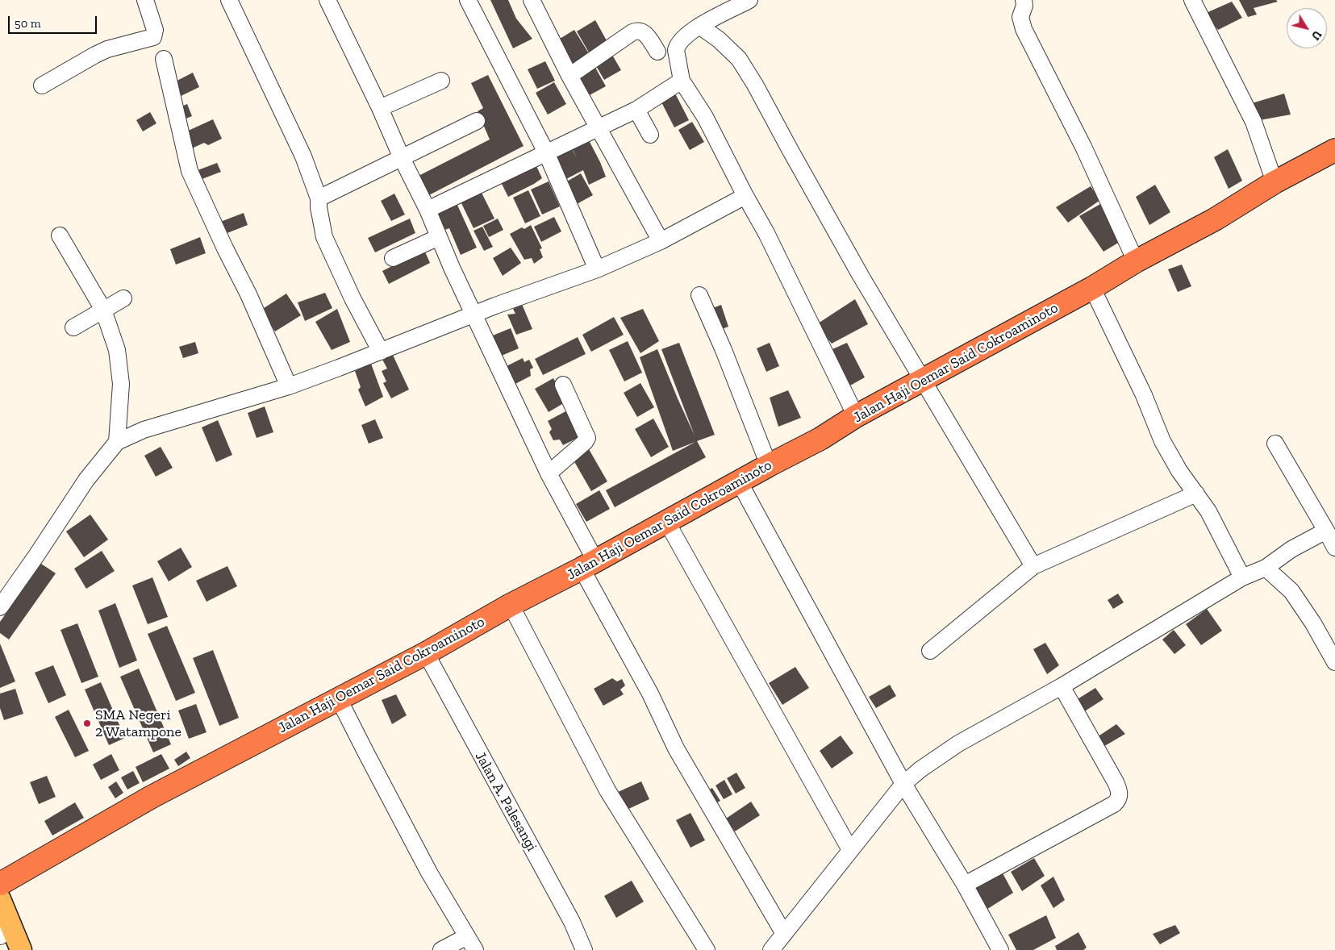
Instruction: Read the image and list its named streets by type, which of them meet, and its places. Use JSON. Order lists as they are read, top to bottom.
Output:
{
  "streets": {
    "highway": ["Jalan Haji Oemar Said Cokroaminoto"],
    "street": ["Jalan A. Palesangi"]
  },
  "crossings": [
    ["Jalan Haji Oemar Said Cokroaminoto", "Jalan A. Palesangi"]
  ],
  "places": ["SMA Negeri 2 Watampone"],
  "scale_bar": "50 m",
  "north": "bottom right"
}
